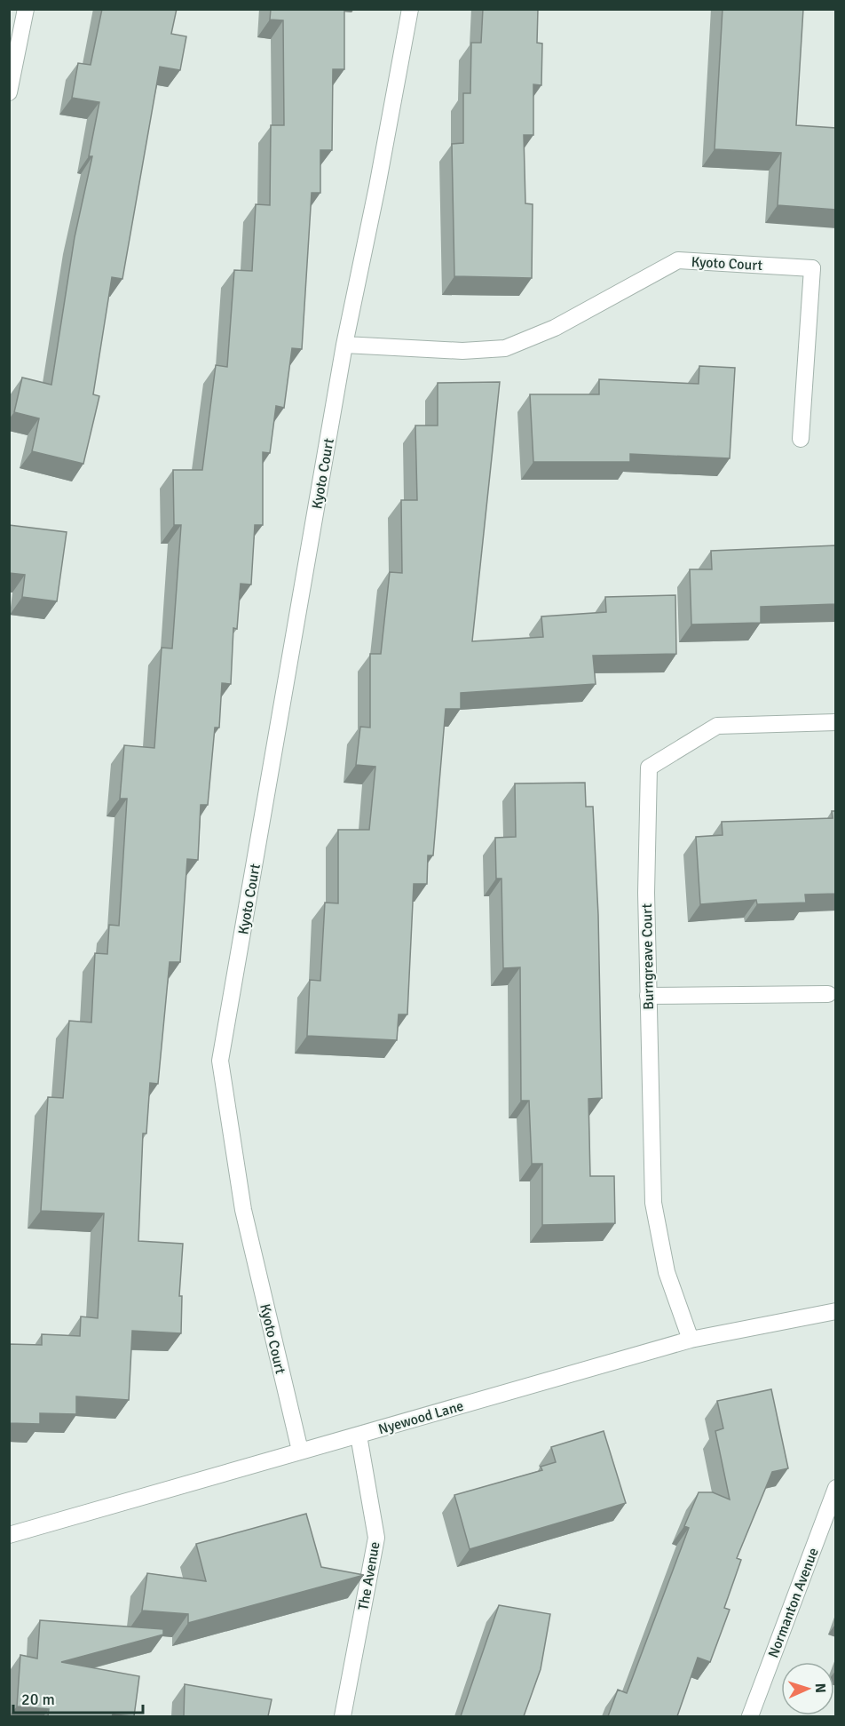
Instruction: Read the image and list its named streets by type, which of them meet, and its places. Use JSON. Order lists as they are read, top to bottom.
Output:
{
  "streets": {
    "street": [
      "Kyoto Court",
      "Burngreave Court",
      "Nyewood Lane",
      "The Avenue",
      "Normanton Avenue"
    ]
  },
  "crossings": [
    ["Kyoto Court", "Nyewood Lane"],
    ["Burngreave Court", "Nyewood Lane"],
    ["Nyewood Lane", "The Avenue"]
  ],
  "scale_bar": "20 m",
  "north": "right"
}
